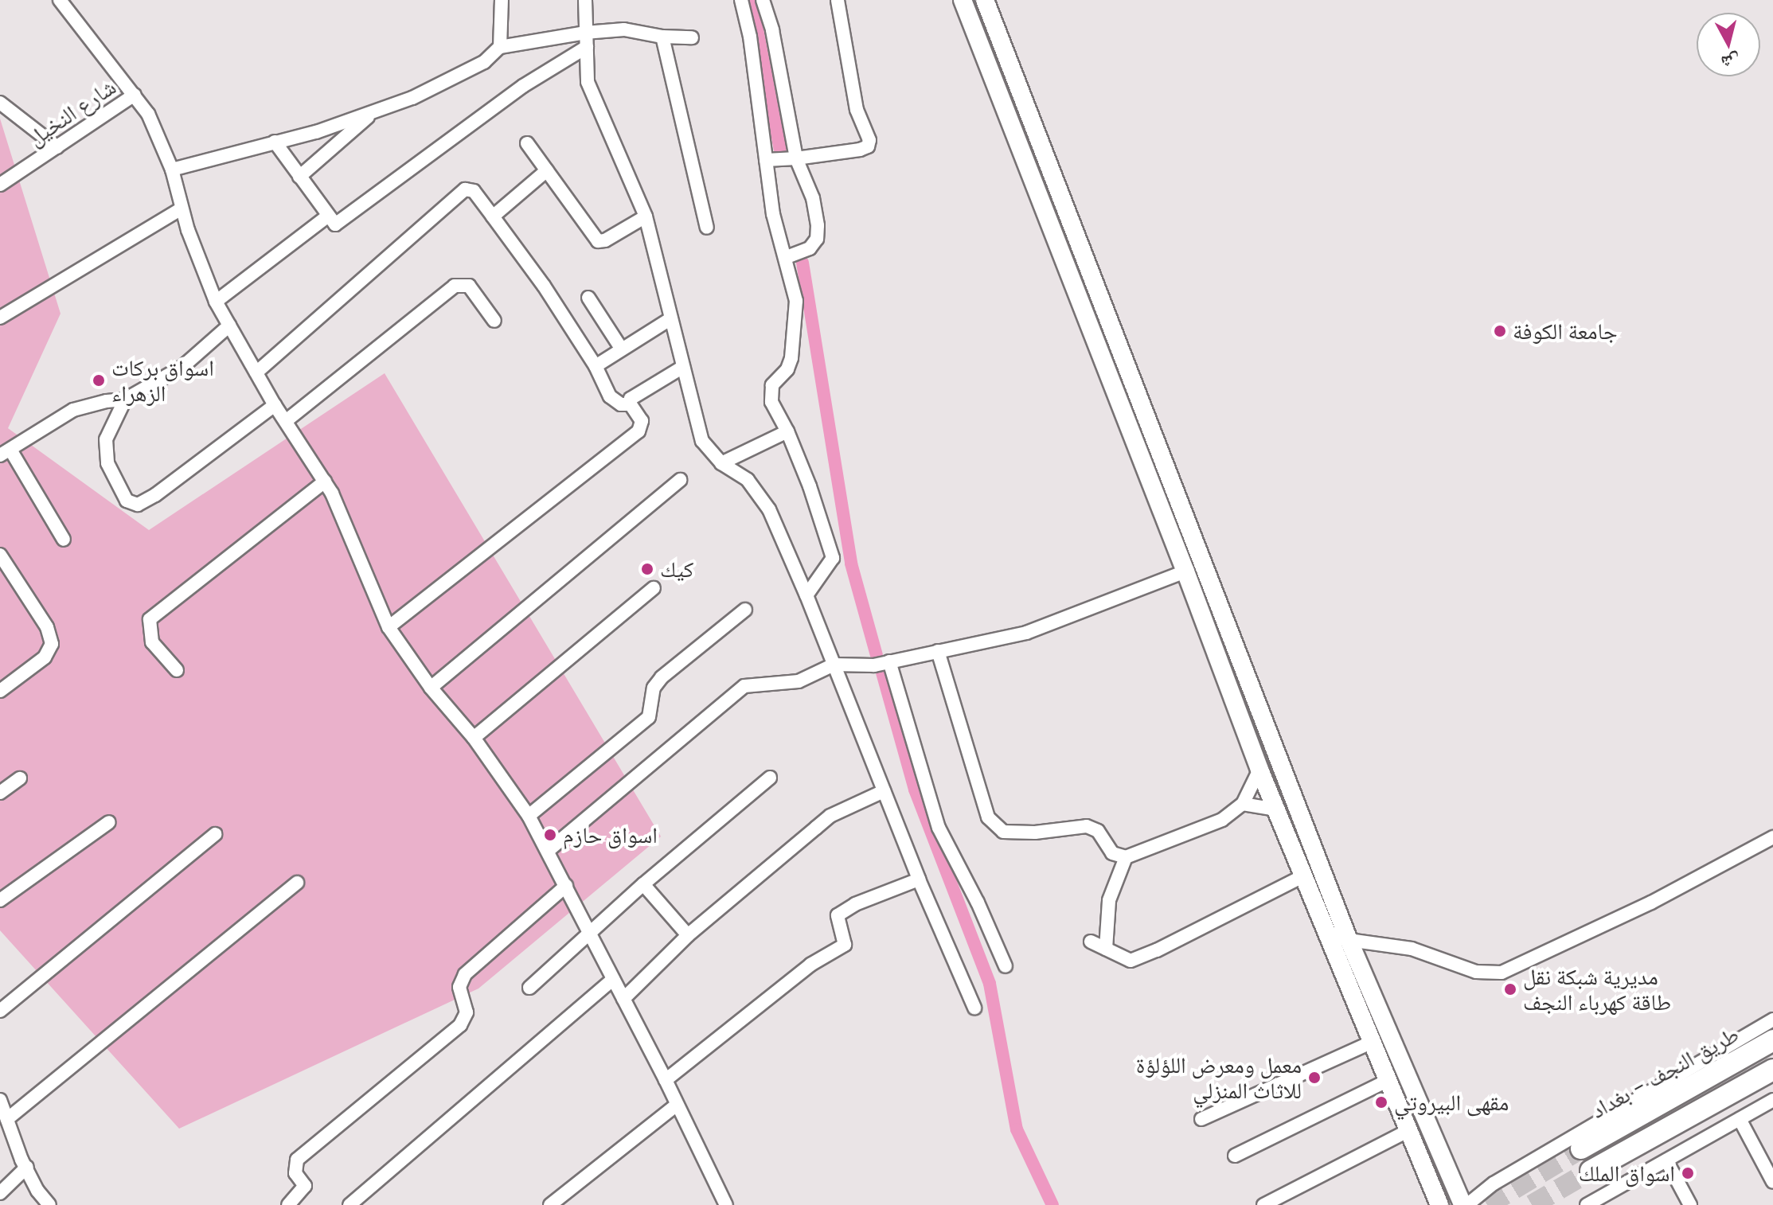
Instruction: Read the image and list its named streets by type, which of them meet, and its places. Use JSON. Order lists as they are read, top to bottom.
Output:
{
  "streets": {
    "main road": ["طريق النجف - بغداد"],
    "street": ["شارع النخيل"]
  },
  "places": [
    "جامعة الكوفة",
    "اسواق بركات الزهراء",
    "كيك",
    "اسواق حازم",
    "مديرية شبكة نقل طاقة كهرباء النجف",
    "معمل ومعرض اللؤلؤة للاثاث المنزلي",
    "مقهى البيروتي",
    "اسواق الملك"
  ],
  "north": "bottom"
}
